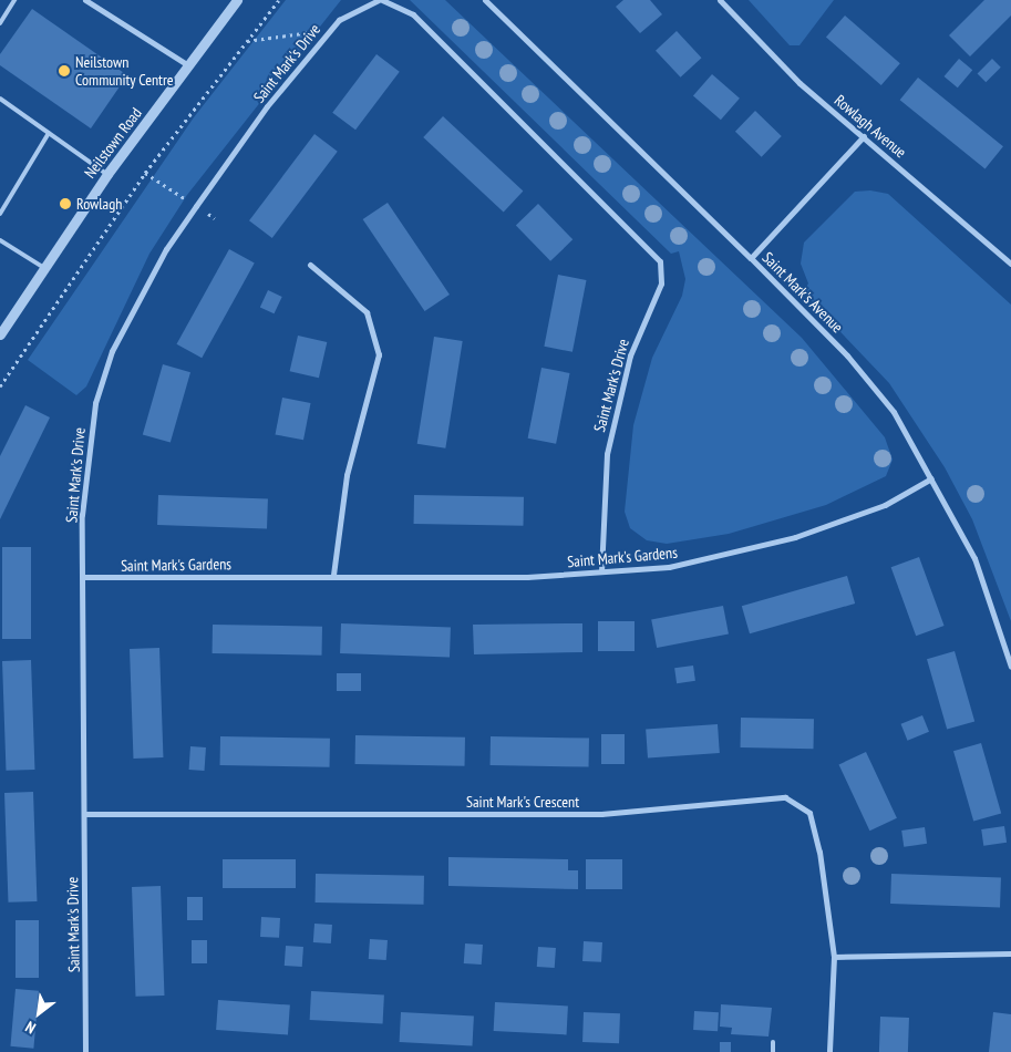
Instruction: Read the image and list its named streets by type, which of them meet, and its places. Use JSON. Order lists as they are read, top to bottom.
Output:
{
  "streets": {
    "street": [
      "Saint Mark's Drive",
      "Rowlagh Avenue",
      "Neilstown Road",
      "Saint Mark's Avenue",
      "Saint Mark's Gardens",
      "Saint Mark's Crescent"
    ]
  },
  "crossings": [
    ["Saint Mark's Drive", "Saint Mark's Gardens"],
    ["Saint Mark's Drive", "Saint Mark's Crescent"],
    ["Saint Mark's Avenue", "Saint Mark's Gardens"]
  ],
  "places": ["Neilstown Community Centre", "Rowlagh"],
  "north": "bottom left"
}
